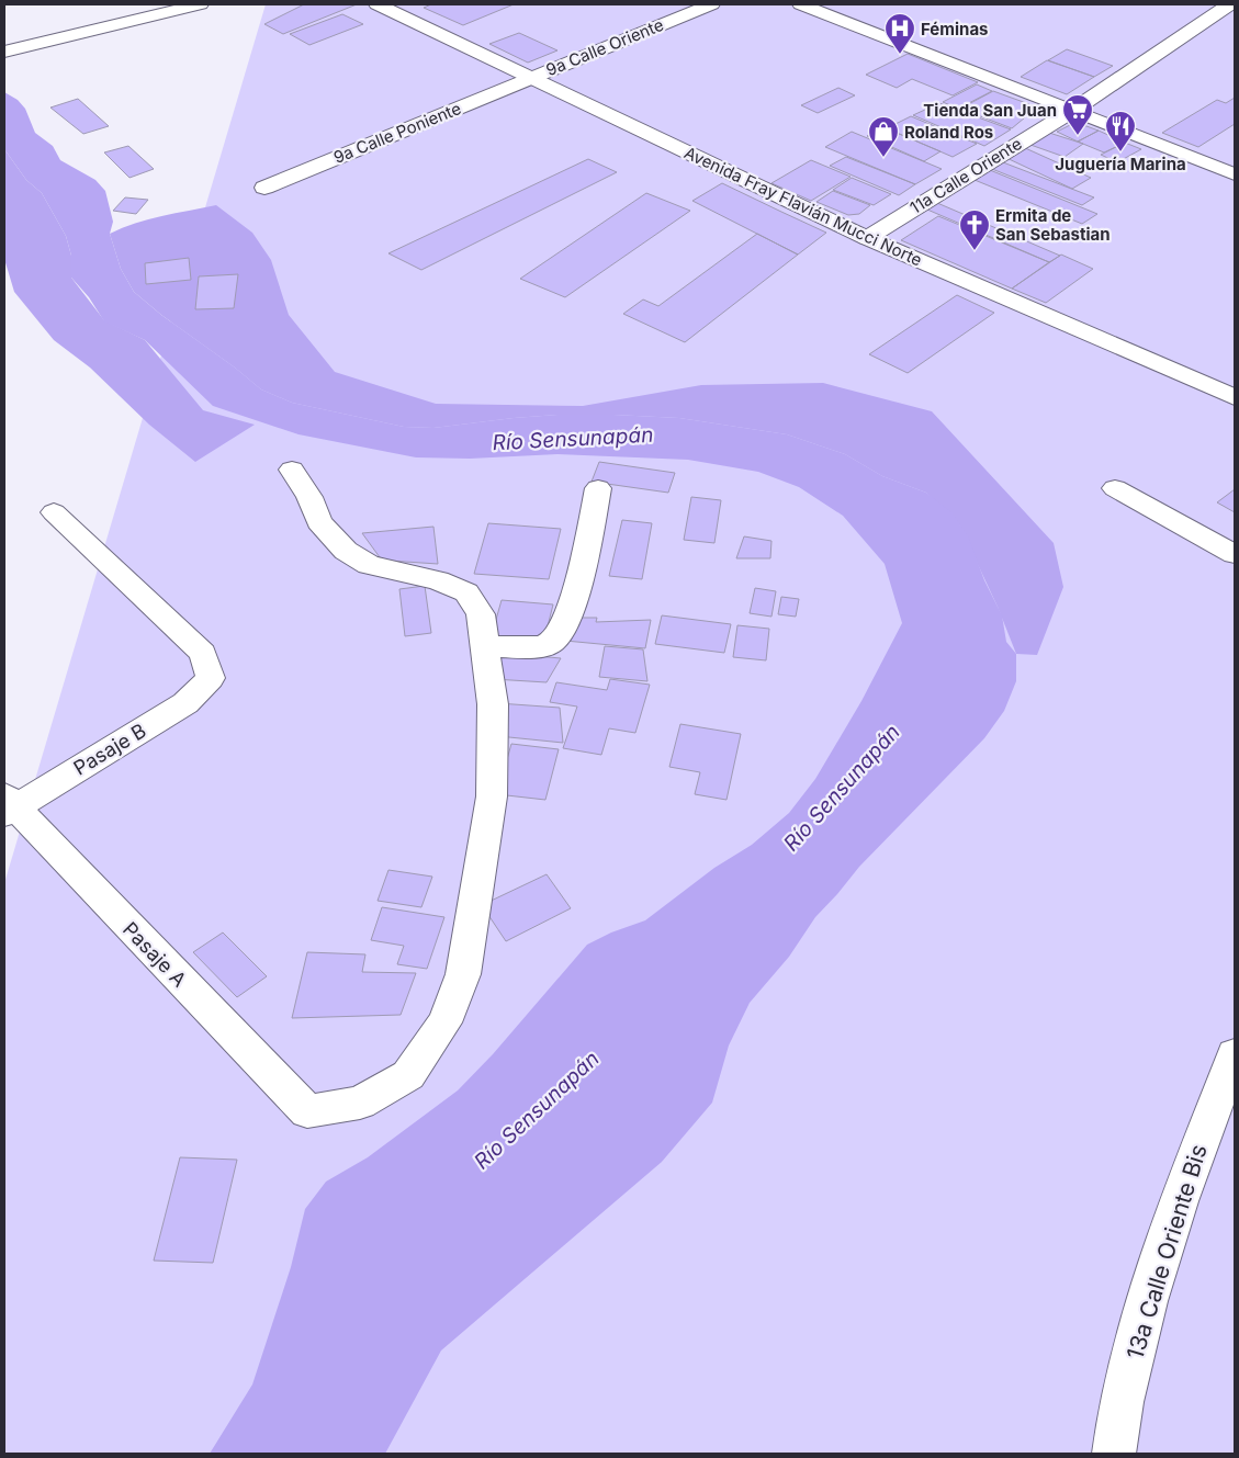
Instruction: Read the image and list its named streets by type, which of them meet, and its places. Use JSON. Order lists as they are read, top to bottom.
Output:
{
  "streets": {
    "street": [
      "9a Calle Oriente",
      "9a Calle Poniente",
      "11a Calle Oriente",
      "Avenida Fray Flavián Mucci Norte",
      "Pasaje B",
      "Pasaje A",
      "13a Calle Oriente Bis"
    ]
  },
  "crossings": [
    ["9a Calle Oriente", "9a Calle Poniente"],
    ["9a Calle Oriente", "Avenida Fray Flavián Mucci Norte"],
    ["9a Calle Poniente", "Avenida Fray Flavián Mucci Norte"],
    ["11a Calle Oriente", "Avenida Fray Flavián Mucci Norte"],
    ["Pasaje B", "Pasaje A"]
  ],
  "water": ["Río Sensunapán"],
  "places": {
    "hospital": ["Féminas"],
    "supermarket": ["Tienda San Juan"],
    "restaurant": ["Juguería Marina"],
    "shop": ["Roland Ros"],
    "church": ["Ermita de San Sebastian"]
  }
}
